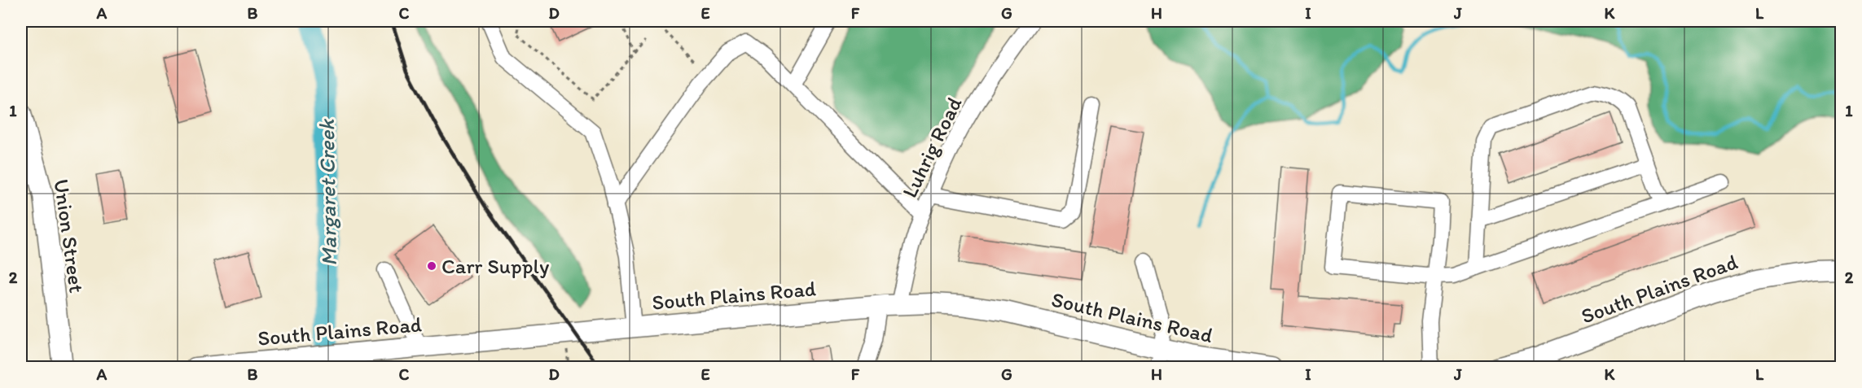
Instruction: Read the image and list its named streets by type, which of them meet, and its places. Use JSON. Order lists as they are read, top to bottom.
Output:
{
  "streets": {
    "main road": ["Union Street", "South Plains Road"],
    "street": ["Luhrig Road"]
  },
  "crossings": [
    ["Luhrig Road", "South Plains Road"]
  ],
  "water": ["Margaret Creek"],
  "places": ["Carr Supply"],
  "grid": {
    "columns": [
      "A",
      "B",
      "C",
      "D",
      "E",
      "F",
      "G",
      "H",
      "I",
      "J",
      "K",
      "L"
    ],
    "rows": ["1", "2"]
  }
}
